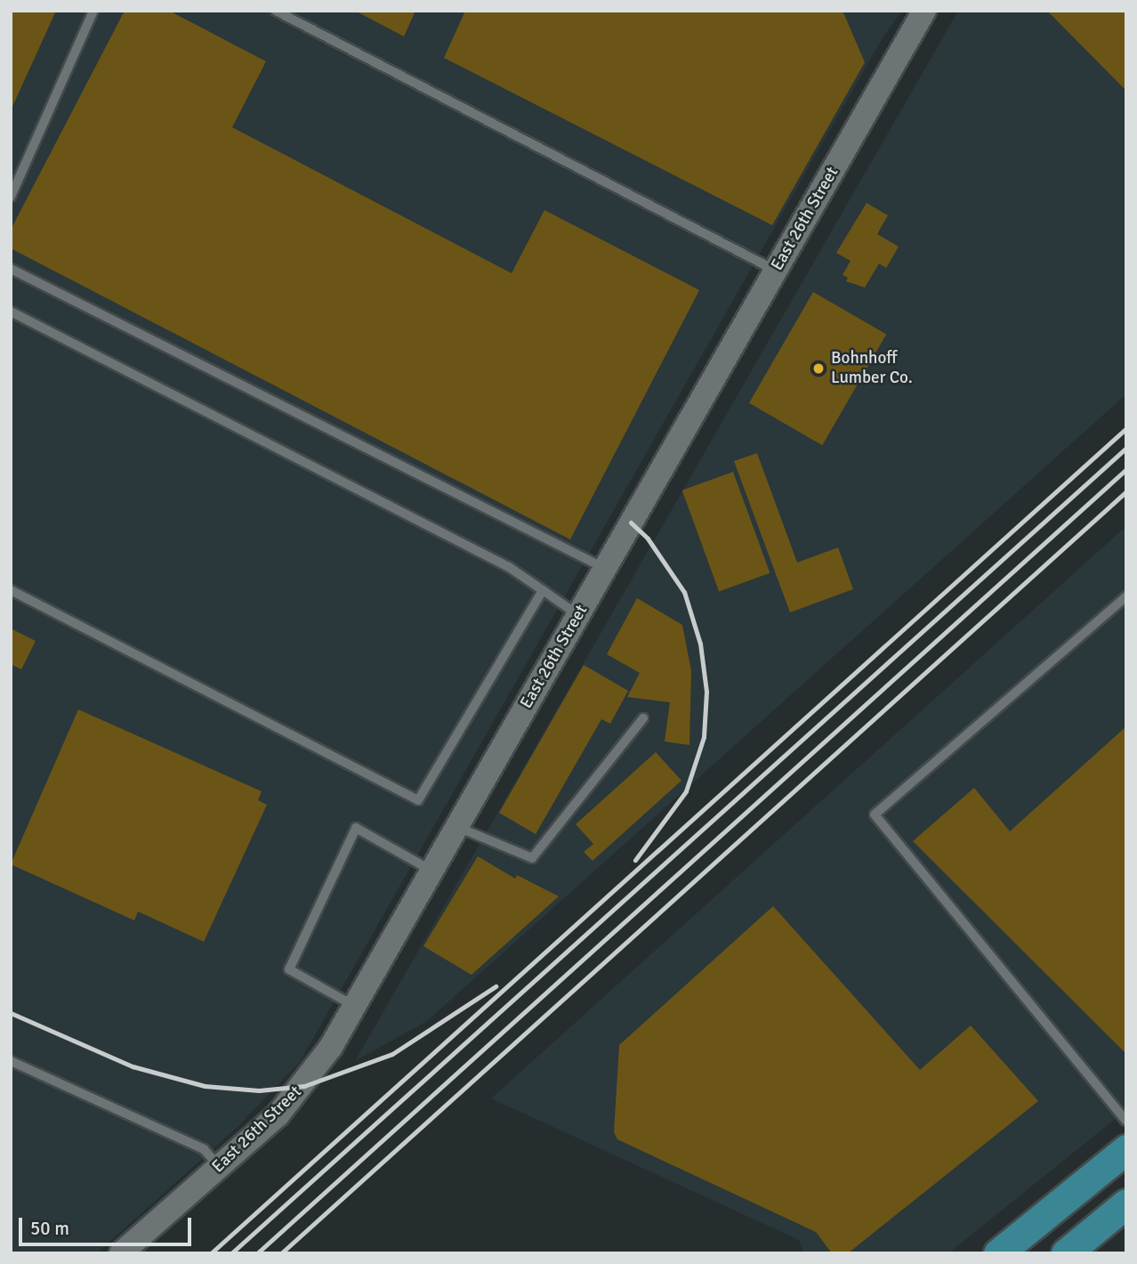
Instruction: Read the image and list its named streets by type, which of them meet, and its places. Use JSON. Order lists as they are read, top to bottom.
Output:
{
  "streets": {
    "street": ["East 26th Street"]
  },
  "places": ["Bohnhoff Lumber Co."],
  "scale_bar": "50 m"
}
